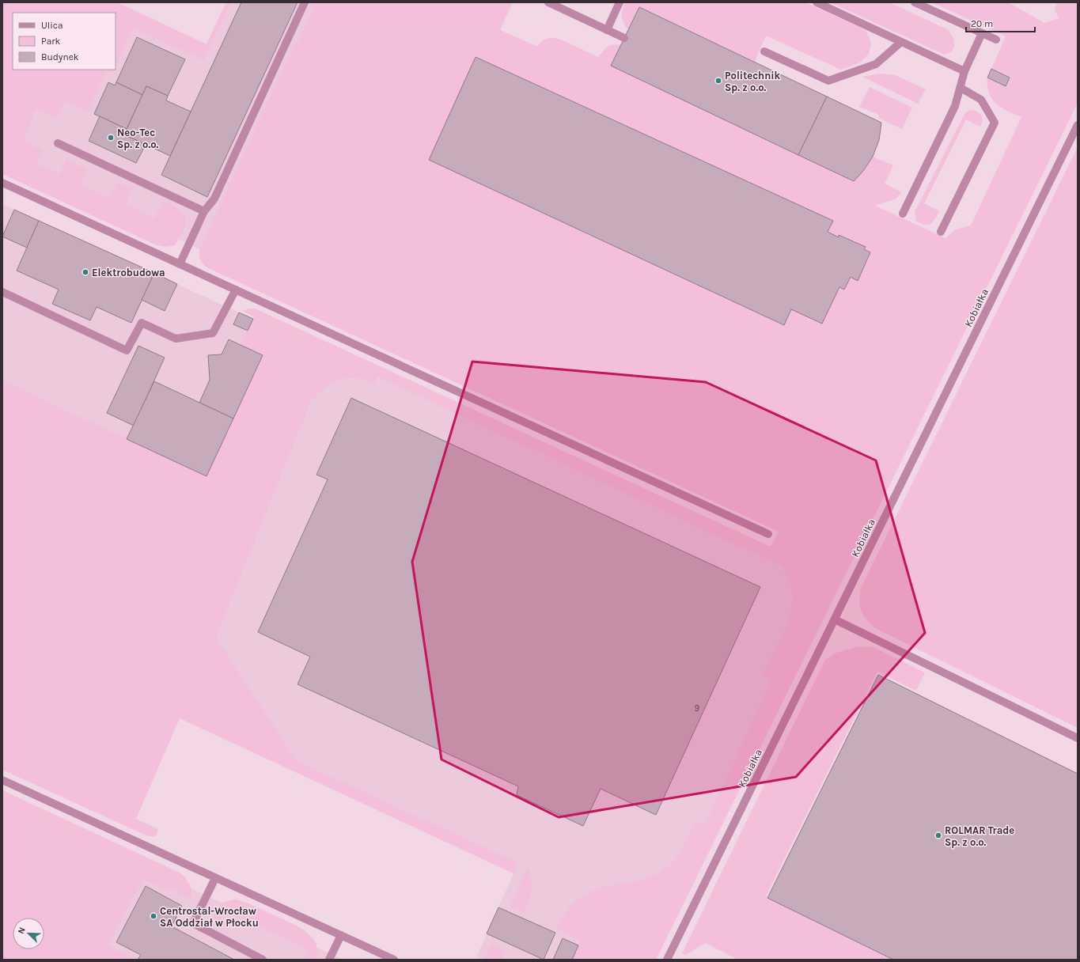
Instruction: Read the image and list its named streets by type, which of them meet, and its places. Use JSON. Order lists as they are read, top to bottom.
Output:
{
  "streets": {
    "street": ["Kobiałka"]
  },
  "places": [
    "Politechnik Sp. z o.o.",
    "Neo-Tec Sp. z o.o.",
    "Elektrobudowa",
    "ROLMAR Trade Sp. z o.o.",
    "Centrostal-Wrocław SA Oddział w Płocku"
  ],
  "house_numbers": ["9"],
  "legend": ["Ulica", "Park", "Budynek"],
  "scale_bar": "20 m",
  "north": "top left"
}
